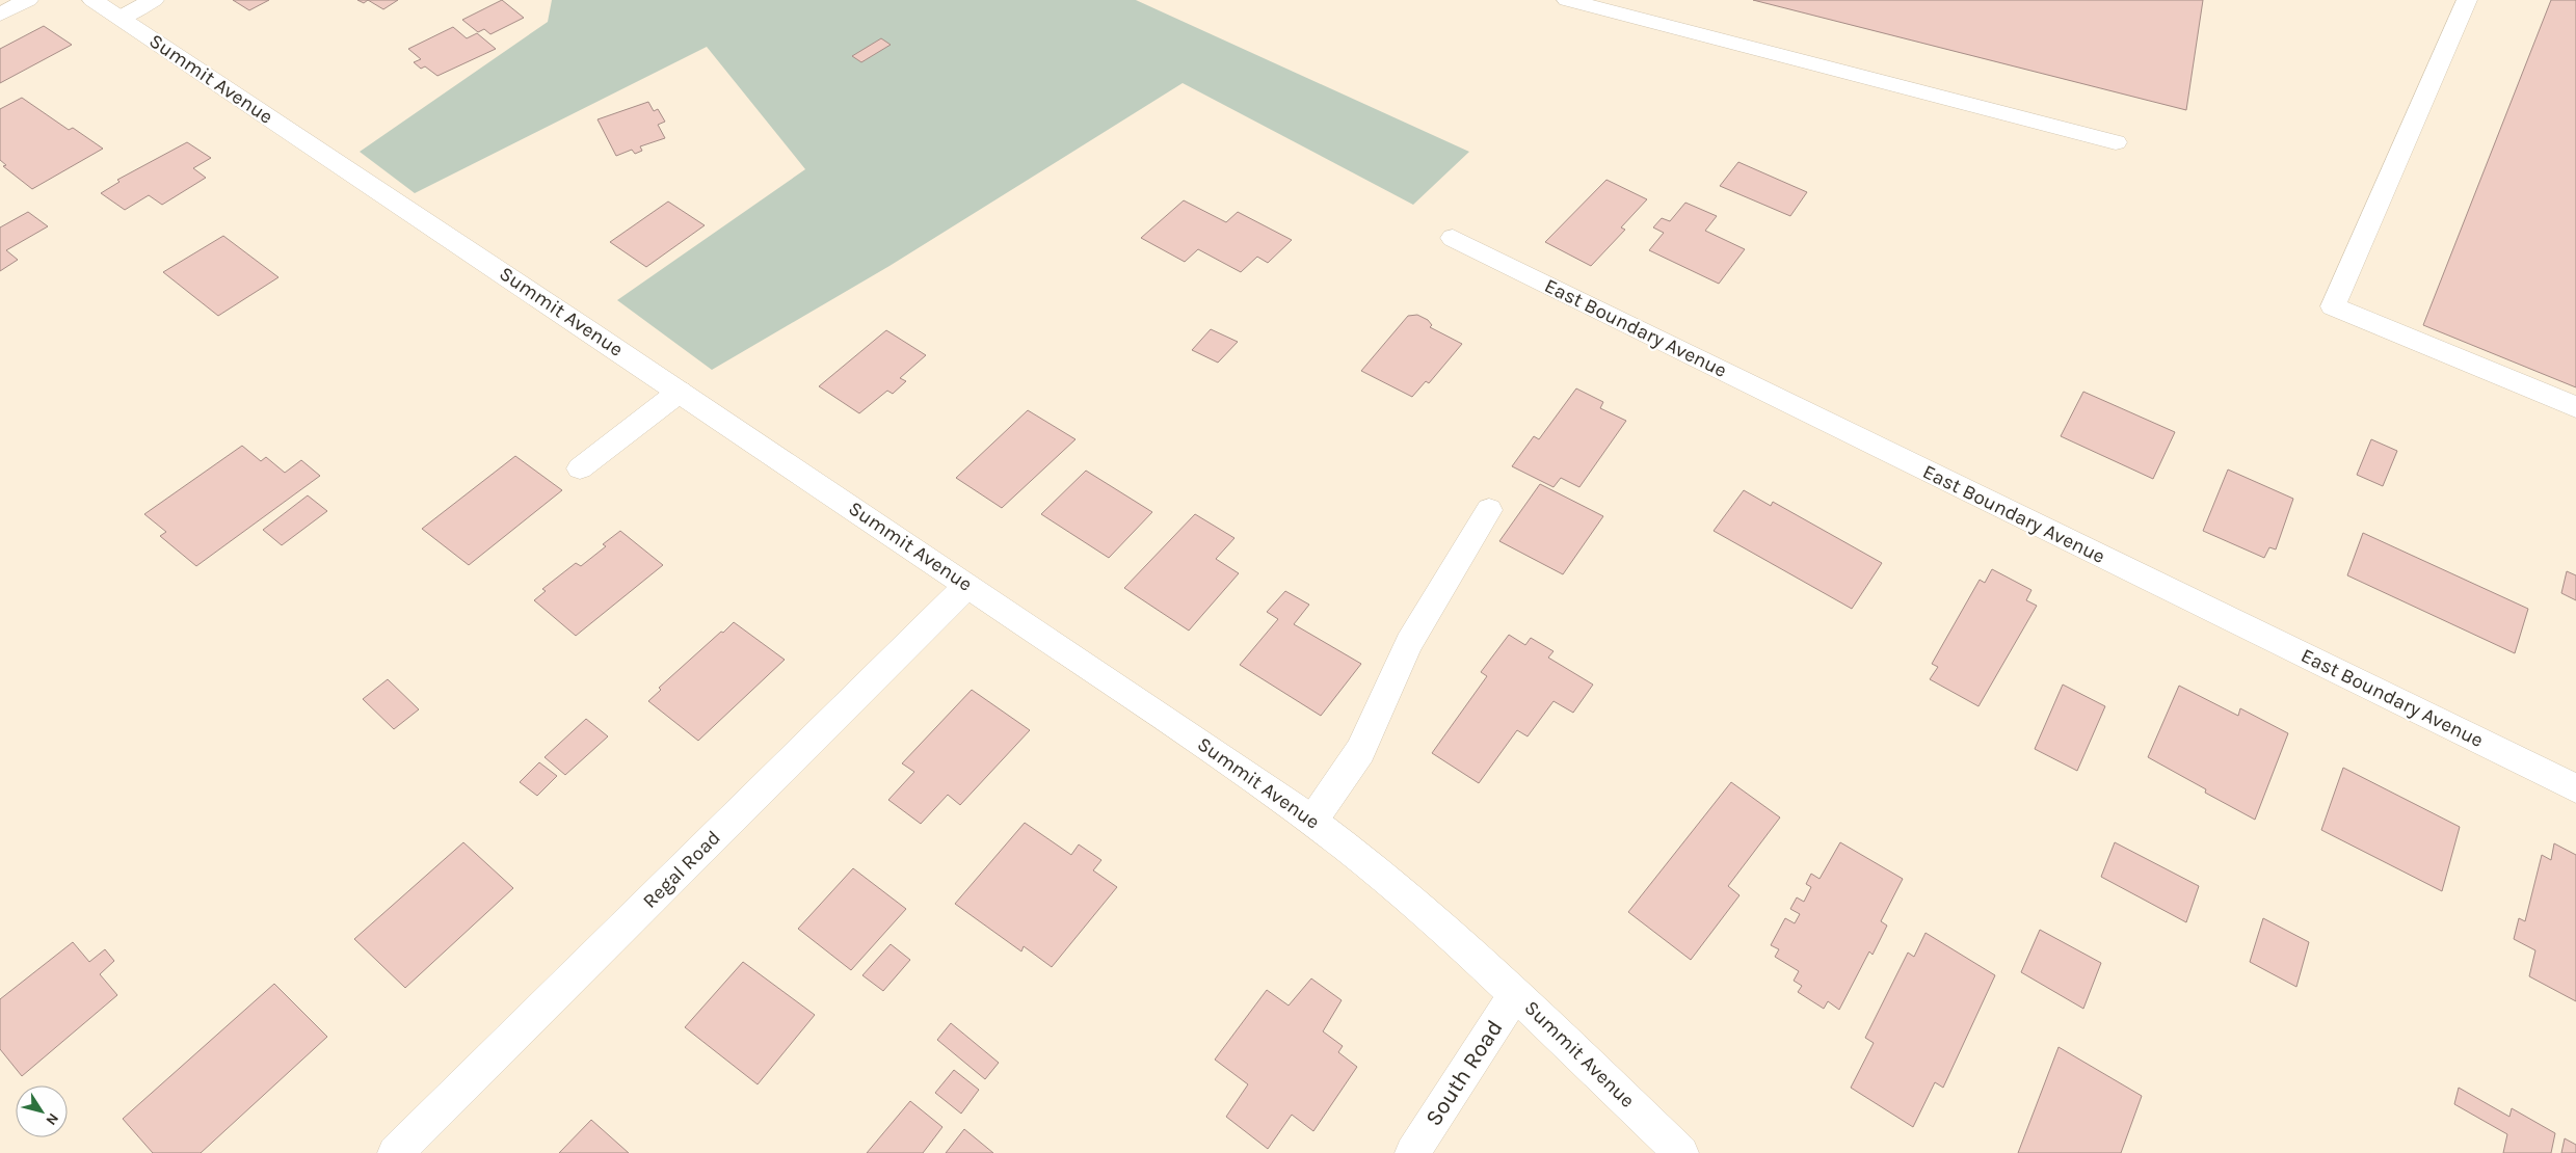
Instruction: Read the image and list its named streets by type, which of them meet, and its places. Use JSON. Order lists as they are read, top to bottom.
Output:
{
  "streets": {
    "street": [
      "Summit Avenue",
      "East Boundary Avenue",
      "Regal Road",
      "South Road"
    ]
  },
  "crossings": [
    ["Summit Avenue", "Regal Road"],
    ["Summit Avenue", "South Road"]
  ],
  "north": "bottom right"
}
